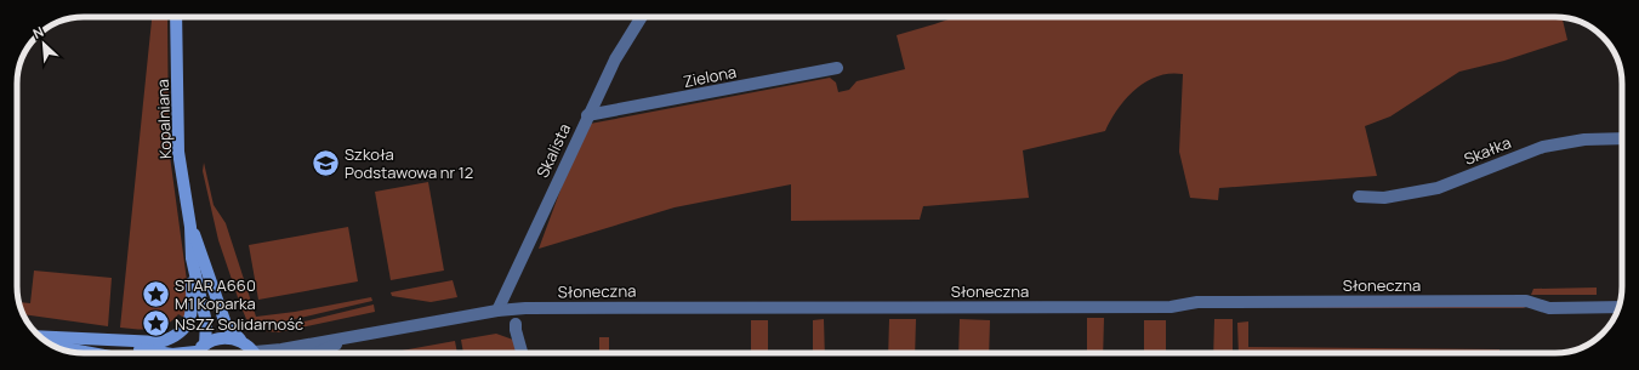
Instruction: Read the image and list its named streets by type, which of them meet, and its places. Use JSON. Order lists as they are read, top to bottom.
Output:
{
  "streets": {
    "street": [
      "Zielona",
      "Kopalniana",
      "Skalista",
      "Skałka",
      "Słoneczna"
    ]
  },
  "crossings": [
    ["Zielona", "Skalista"],
    ["Skalista", "Słoneczna"]
  ],
  "places": {
    "school or university": ["Szkoła Podstawowa nr 12"],
    "place": ["STAR A660 M1 Koparka", "NSZZ Solidarność"]
  },
  "north": "top left"
}
